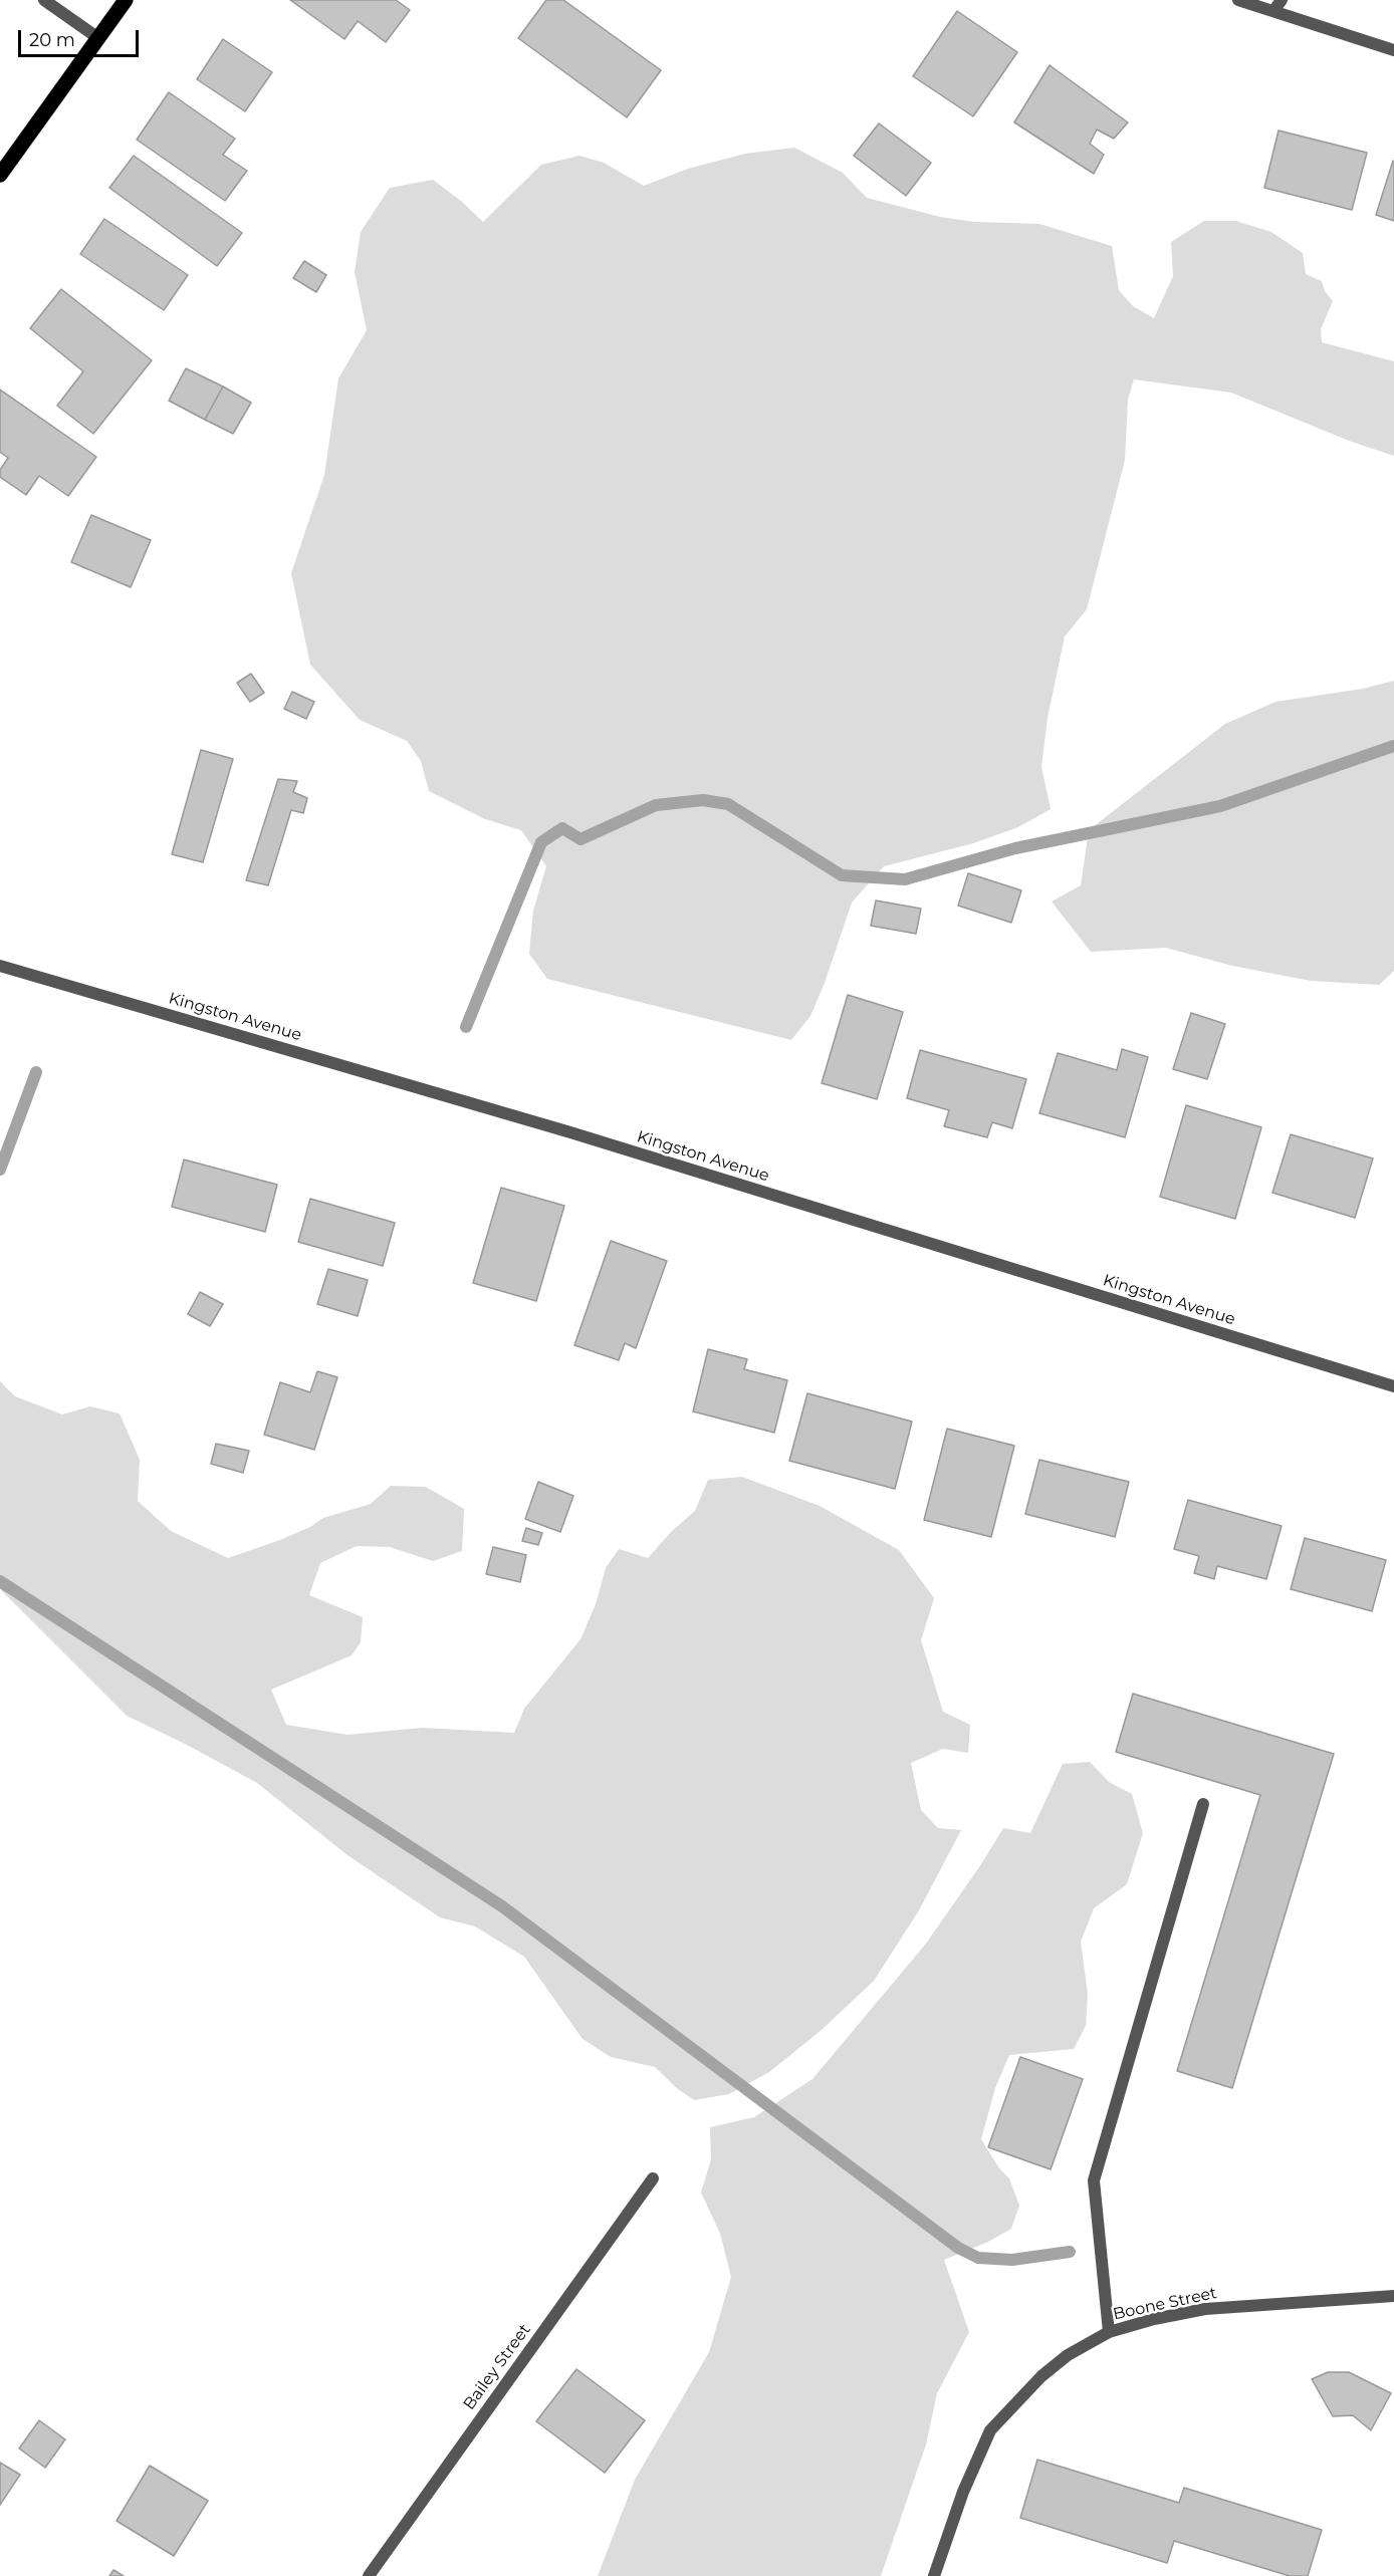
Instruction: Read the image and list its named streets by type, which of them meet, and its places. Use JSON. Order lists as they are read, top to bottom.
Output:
{
  "streets": {
    "street": ["Kingston Avenue", "Boone Street", "Bailey Street"]
  },
  "scale_bar": "20 m"
}
